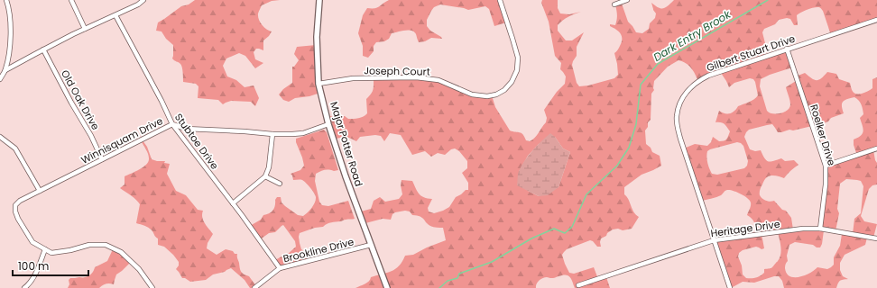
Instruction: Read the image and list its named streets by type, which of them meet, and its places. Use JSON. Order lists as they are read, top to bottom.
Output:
{
  "streets": {
    "street": [
      "Gilbert Stuart Drive",
      "Joseph Court",
      "Old Oak Drive",
      "Roelker Drive",
      "Winnisquam Drive",
      "Stubtoe Drive",
      "Major Potter Road",
      "Heritage Drive",
      "Brookline Drive"
    ]
  },
  "crossings": [
    ["Gilbert Stuart Drive", "Roelker Drive"],
    ["Gilbert Stuart Drive", "Heritage Drive"],
    ["Joseph Court", "Major Potter Road"],
    ["Old Oak Drive", "Winnisquam Drive"],
    ["Roelker Drive", "Heritage Drive"],
    ["Winnisquam Drive", "Stubtoe Drive"],
    ["Winnisquam Drive", "Major Potter Road"],
    ["Stubtoe Drive", "Brookline Drive"],
    ["Major Potter Road", "Brookline Drive"]
  ],
  "water": ["Dark Entry Brook"],
  "scale_bar": "100 m"
}
